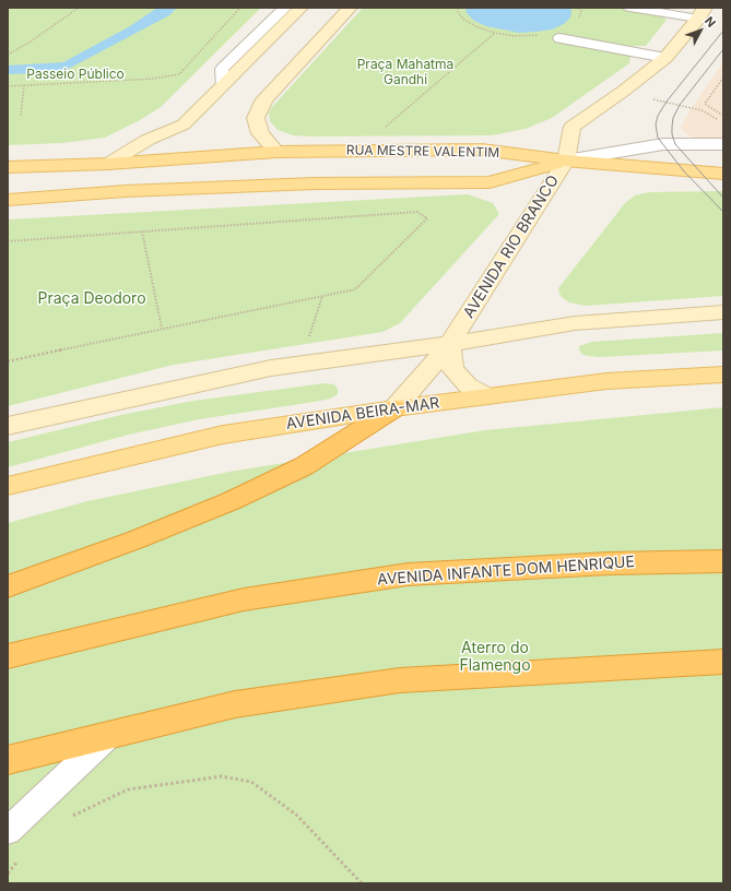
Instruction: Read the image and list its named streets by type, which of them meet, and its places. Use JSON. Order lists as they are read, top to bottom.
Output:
{
  "streets": {
    "highway": ["AVENIDA INFANTE DOM HENRIQUE"],
    "main road": ["RUA MESTRE VALENTIM", "AVENIDA BEIRA-MAR"],
    "street": ["AVENIDA RIO BRANCO"]
  },
  "crossings": [
    ["RUA MESTRE VALENTIM", "AVENIDA RIO BRANCO"],
    ["AVENIDA RIO BRANCO", "AVENIDA BEIRA-MAR"]
  ],
  "parks": [
    "Praça Mahatma Gandhi",
    "Passeio Público",
    "Praça Deodoro",
    "Aterro do Flamengo"
  ],
  "north": "top right"
}
